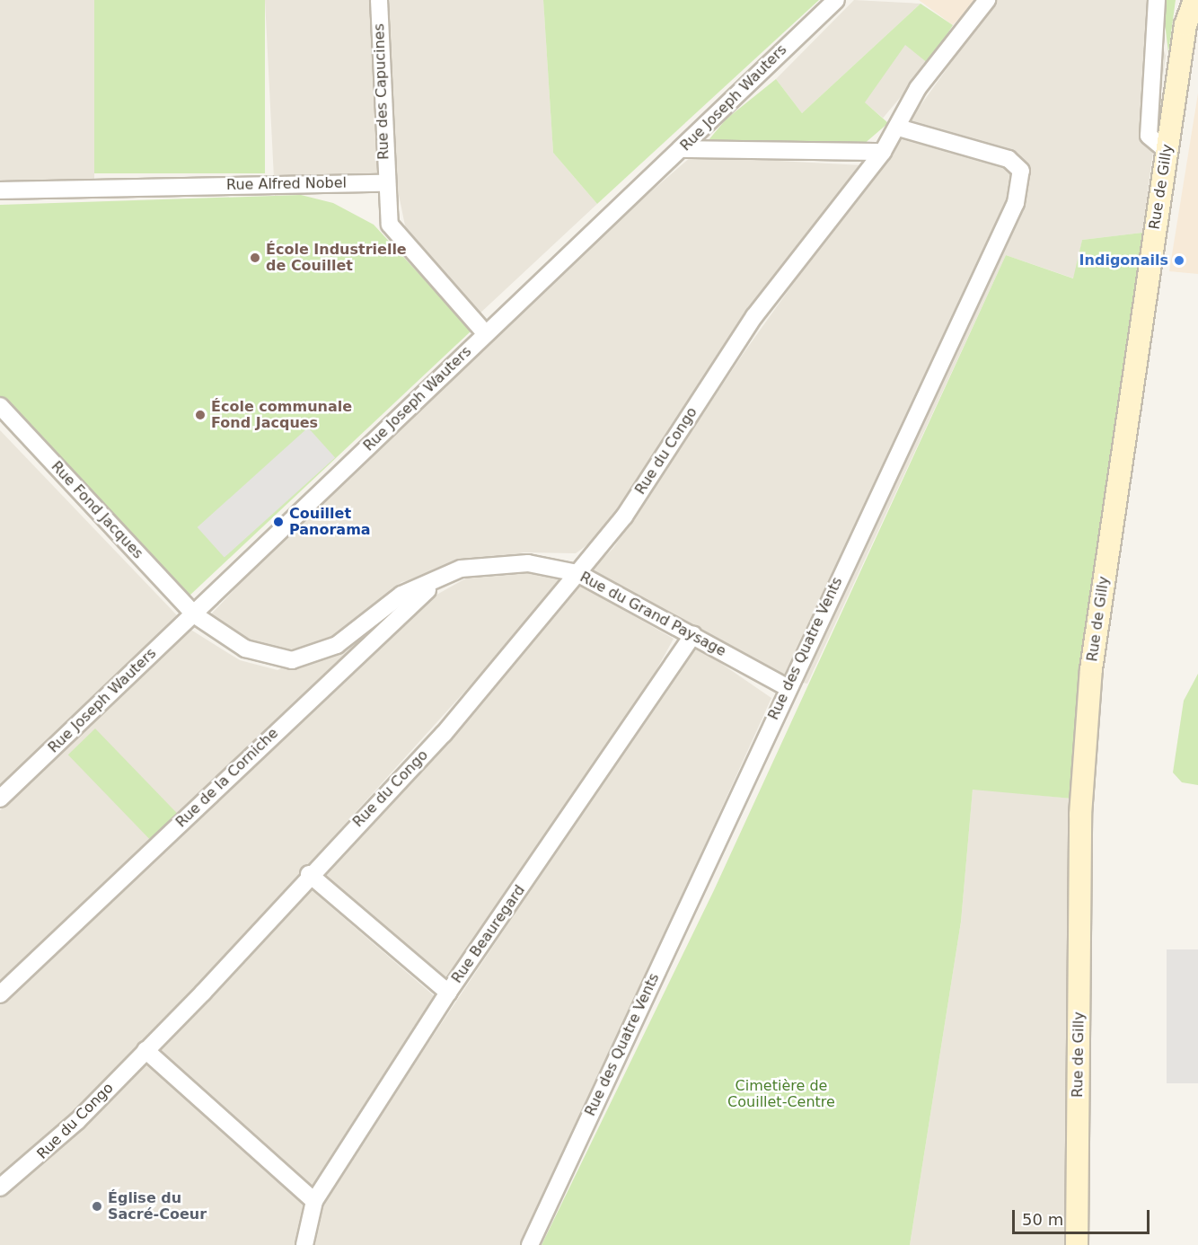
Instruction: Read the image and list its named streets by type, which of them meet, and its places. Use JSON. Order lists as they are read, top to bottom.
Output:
{
  "streets": {
    "main road": ["Rue de Gilly"],
    "street": [
      "Rue des Capucines",
      "Rue Joseph Wauters",
      "Rue Alfred Nobel",
      "Rue du Congo",
      "Rue Fond Jacques",
      "Rue du Grand Paysage",
      "Rue des Quatre Vents",
      "Rue de la Corniche",
      "Rue Beauregard"
    ]
  },
  "crossings": [
    ["Rue des Capucines", "Rue Alfred Nobel"],
    ["Rue Joseph Wauters", "Rue Fond Jacques"],
    ["Rue Joseph Wauters", "Rue du Grand Paysage"],
    ["Rue du Congo", "Rue du Grand Paysage"],
    ["Rue du Congo", "Rue des Quatre Vents"],
    ["Rue Fond Jacques", "Rue du Grand Paysage"],
    ["Rue du Grand Paysage", "Rue des Quatre Vents"],
    ["Rue du Grand Paysage", "Rue de la Corniche"],
    ["Rue du Grand Paysage", "Rue Beauregard"]
  ],
  "parks": ["Cimetière de Couillet-Centre"],
  "places": [
    "École Industrielle de Couillet",
    "Indigonails",
    "École communale Fond Jacques",
    "Couillet Panorama",
    "Église du Sacré-Coeur"
  ],
  "scale_bar": "50 m"
}
